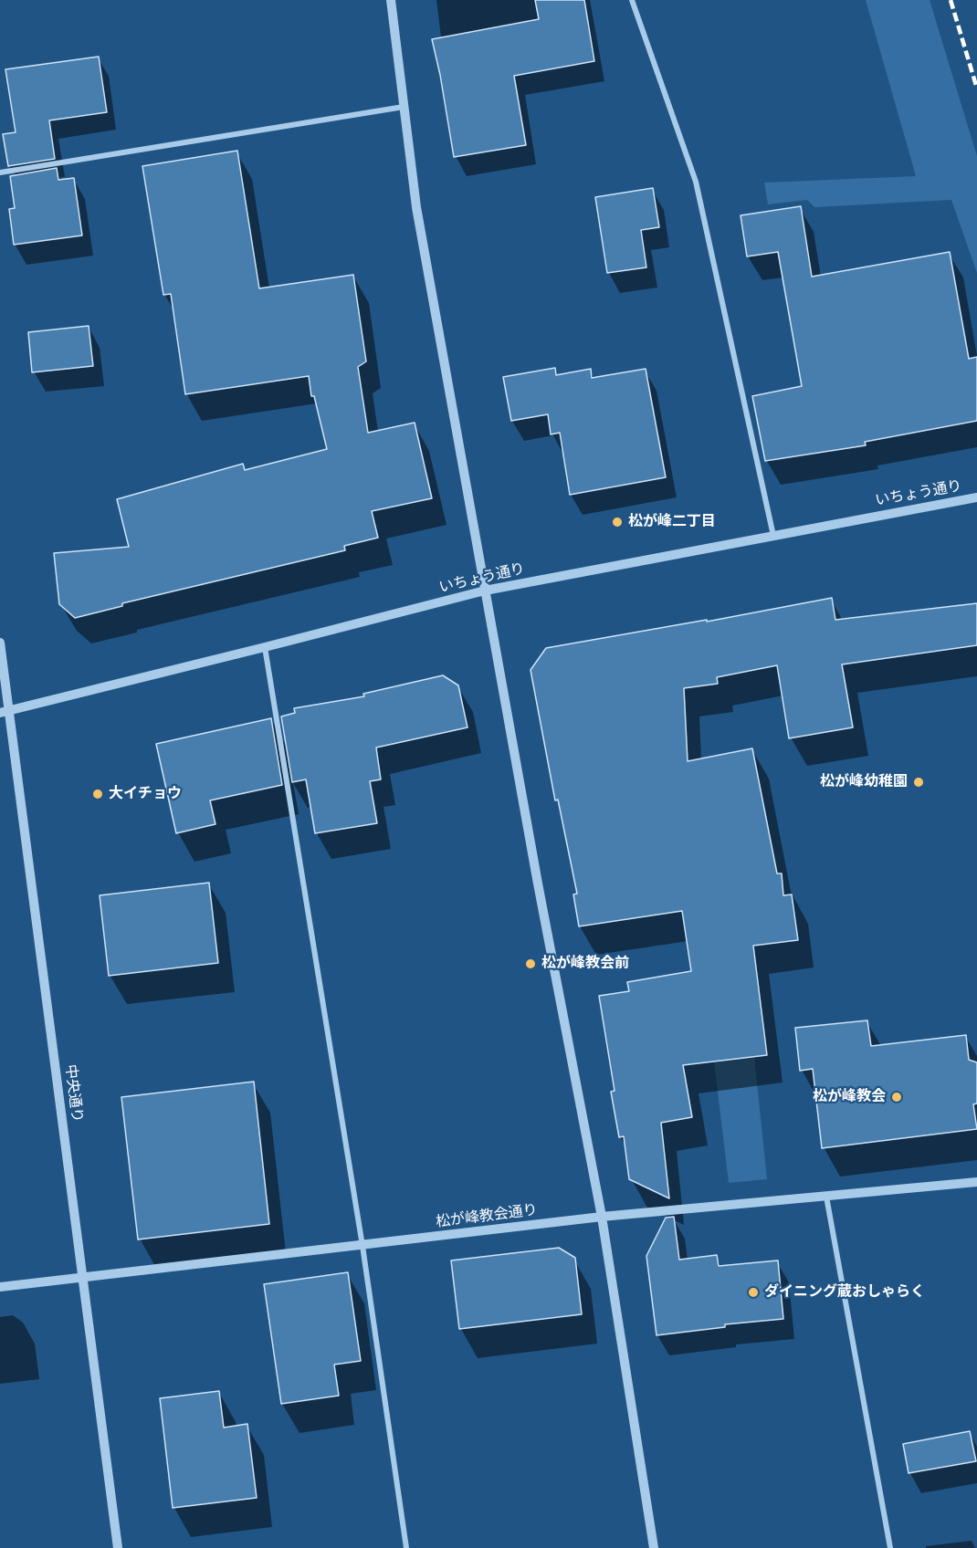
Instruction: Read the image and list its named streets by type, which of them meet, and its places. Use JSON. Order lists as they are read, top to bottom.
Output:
{
  "streets": {
    "street": ["いちょう通り", "中央通り", "松が峰教会通り"]
  },
  "crossings": [
    ["いちょう通り", "中央通り"],
    ["中央通り", "松が峰教会通り"]
  ],
  "places": [
    "松が峰二丁目",
    "松が峰幼稚園",
    "大イチョウ",
    "松が峰教会前",
    "松が峰教会",
    "ダイニング蔵おしゃらく"
  ]
}
